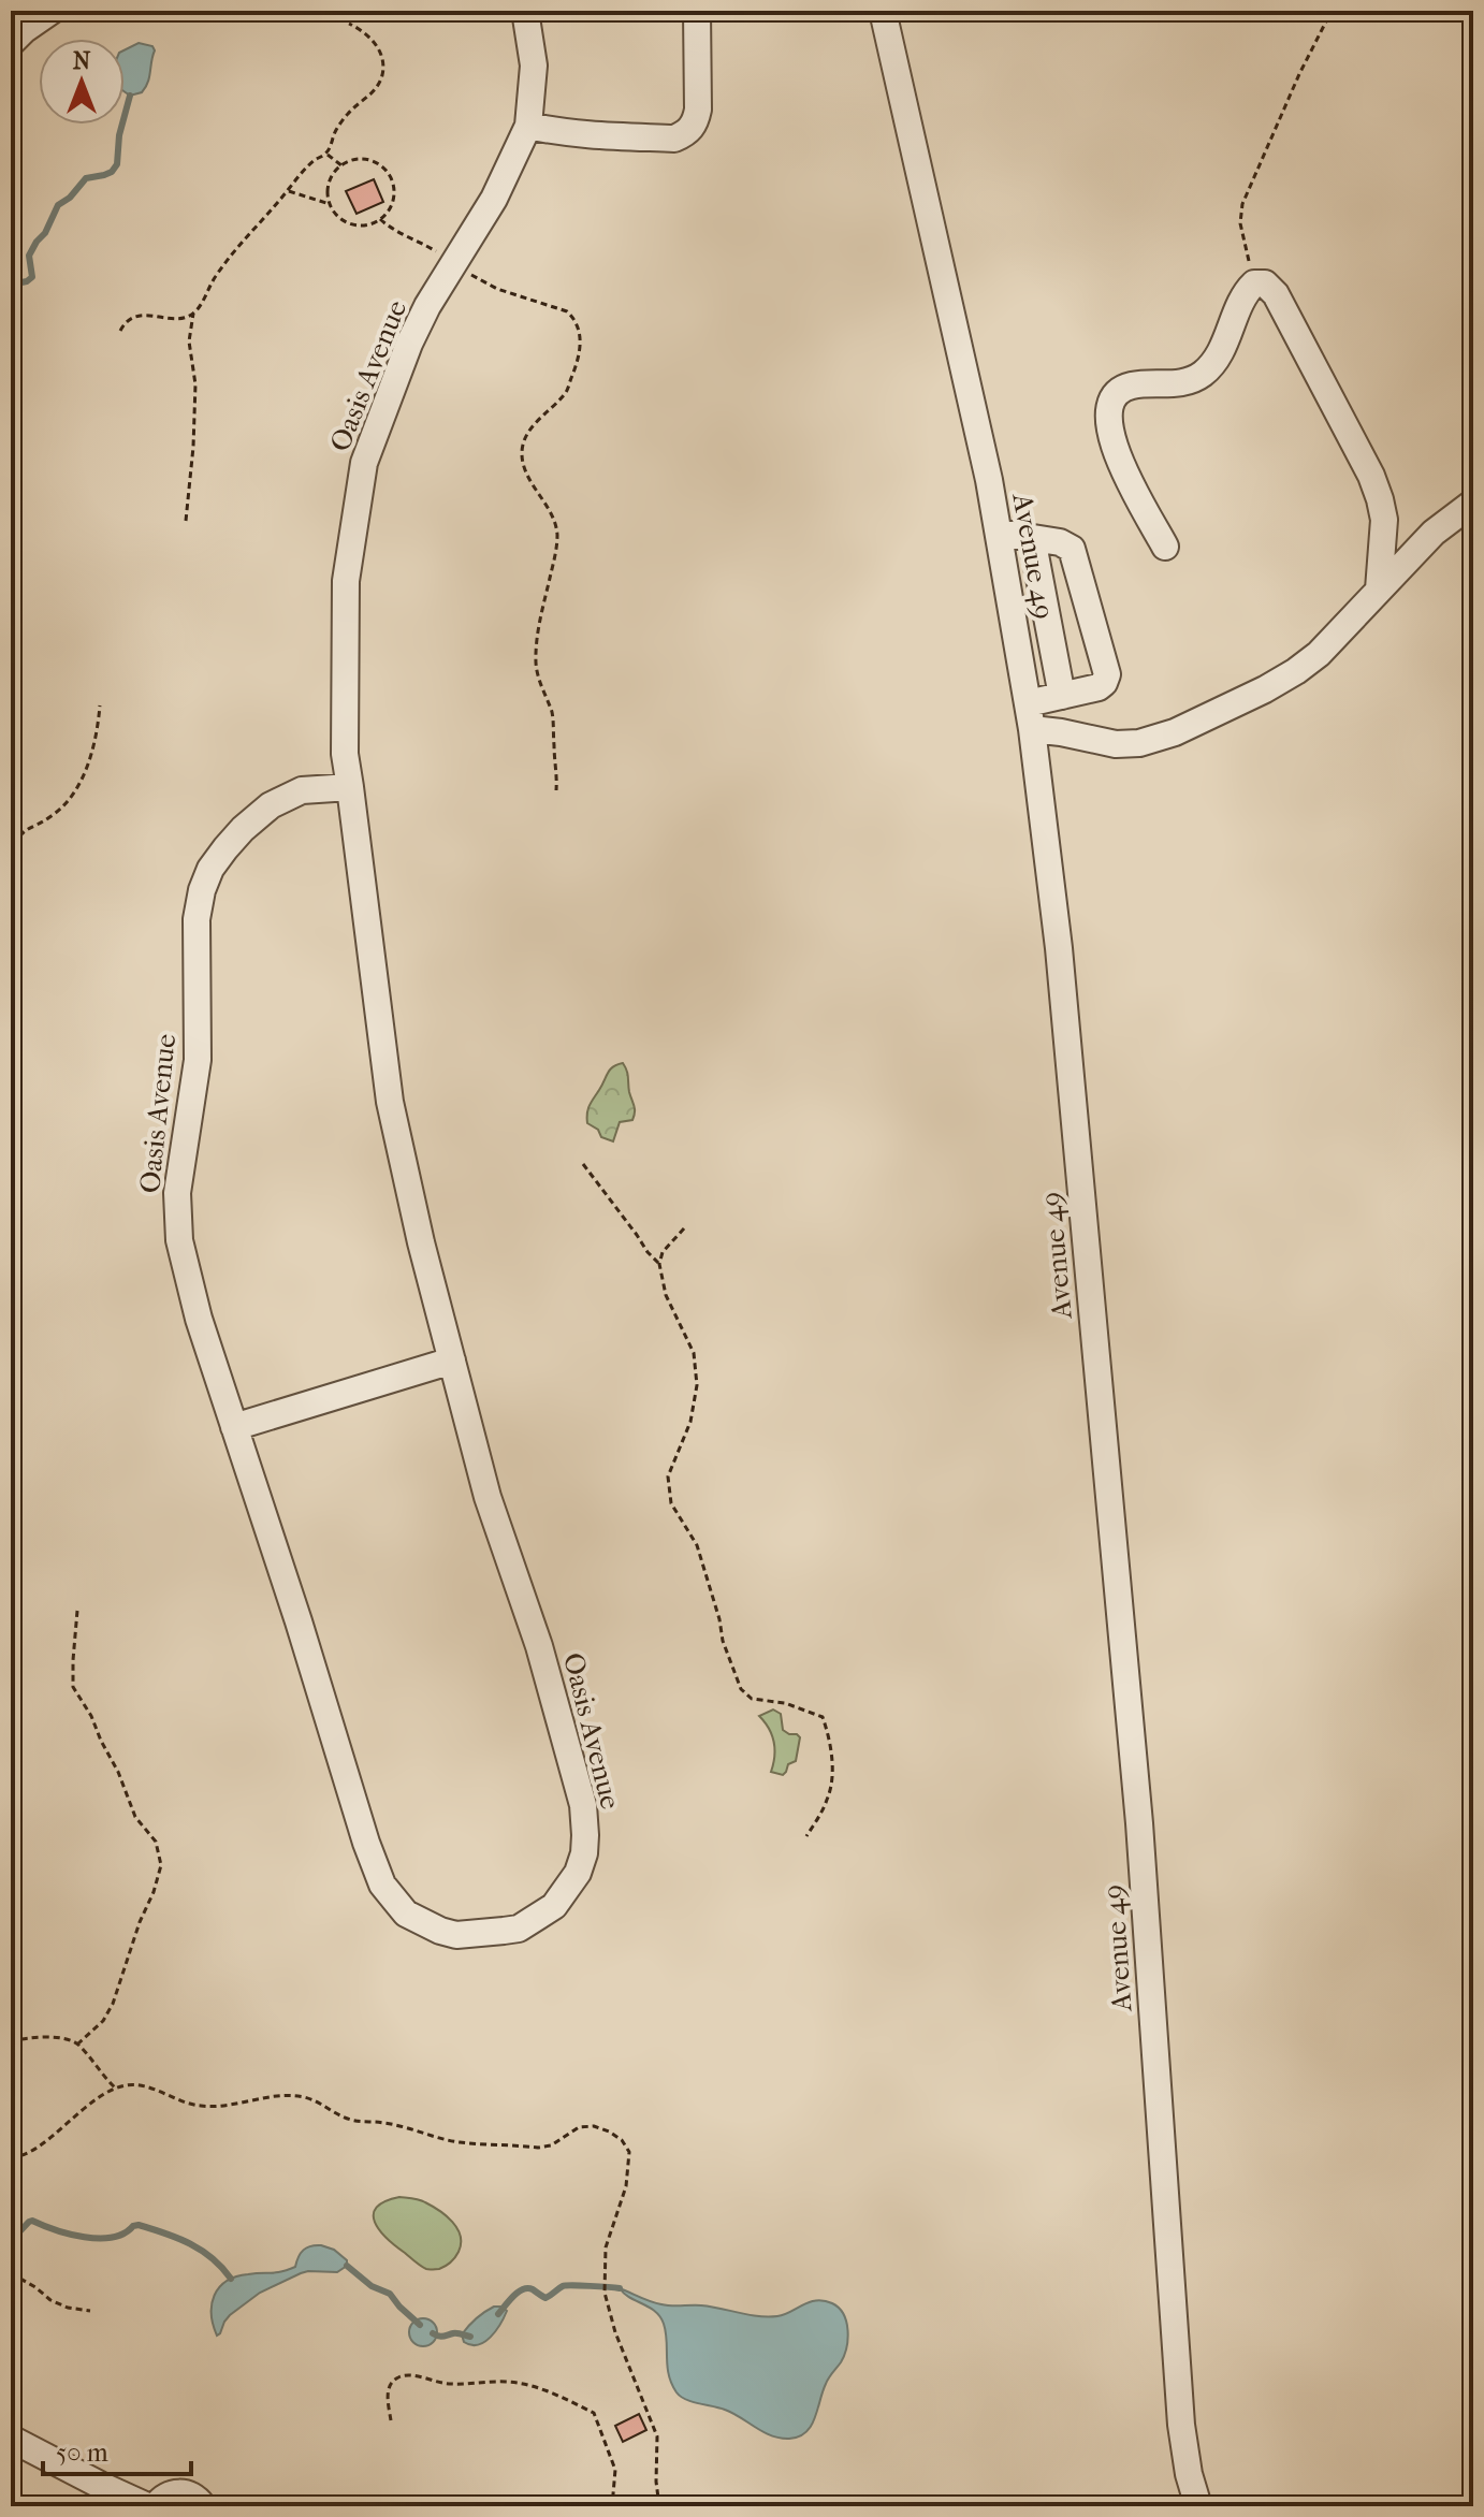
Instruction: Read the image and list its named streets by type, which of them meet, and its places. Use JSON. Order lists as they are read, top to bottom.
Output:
{
  "streets": {
    "street": ["Oasis Avenue", "Avenue 49"]
  },
  "scale_bar": "50 m",
  "north": "top"
}
